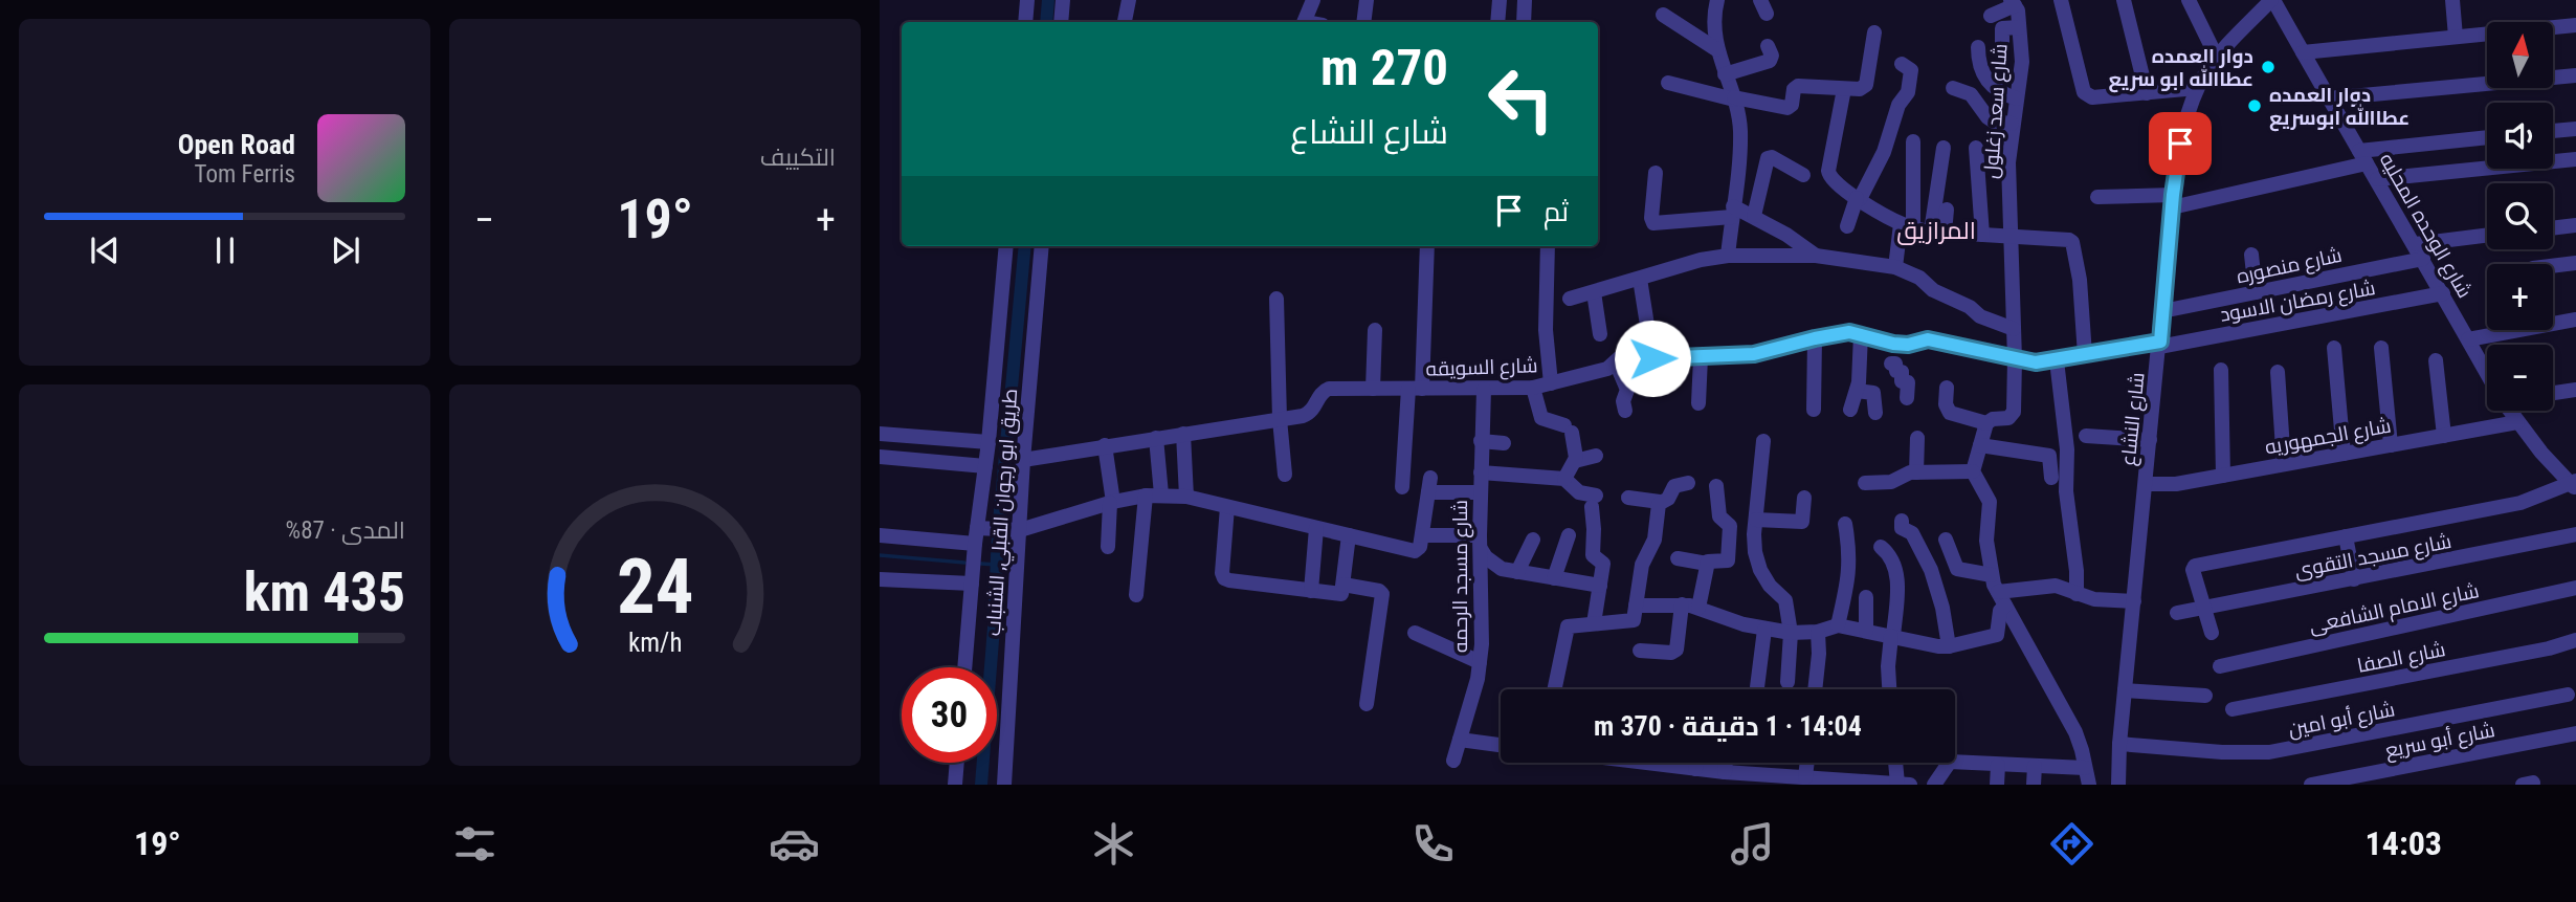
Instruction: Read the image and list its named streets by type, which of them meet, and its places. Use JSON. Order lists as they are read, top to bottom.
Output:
{
  "streets": {
    "street": [
      "شارع سعد زغلول",
      "شارع الوحده المحليه",
      "شارع منصوره",
      "شارع رمضان الاسود",
      "شارع السويقه",
      "شارع النشاع",
      "شارع الجمهوريه",
      "طريق ابو رجوان القبلي, الشنباب",
      "شارع مسجد التقوى",
      "شارع مسجد الرحمه",
      "شارع الامام الشافعى",
      "شارع الصفا",
      "شارع أبو امين",
      "شارع أبو سريع"
    ]
  },
  "crossings": [
    ["شارع سعد زغلول", "شارع السويقه"],
    ["شارع الوحده المحليه", "شارع منصوره"],
    ["شارع الوحده المحليه", "شارع رمضان الاسود"],
    ["شارع الوحده المحليه", "شارع النشاع"],
    ["شارع الوحده المحليه", "شارع الجمهوريه"],
    ["شارع منصوره", "شارع النشاع"],
    ["شارع رمضان الاسود", "شارع السويقه"],
    ["شارع رمضان الاسود", "شارع النشاع"],
    ["شارع السويقه", "شارع النشاع"],
    ["شارع السويقه", "طريق ابو رجوان القبلي, الشنباب"],
    ["شارع السويقه", "شارع مسجد الرحمه"],
    ["شارع النشاع", "شارع الجمهوريه"],
    ["شارع النشاع", "شارع أبو امين"]
  ],
  "districts": ["المرازيق"],
  "places": ["دوار العمده عطاالله ابو سريع", "دوار العمده عطاالله ابوسريع"],
  "north": "top",
  "page": {
    "tile": [
      "التكييف",
      ["المدى · 87%", "435 km"]
    ],
    "map_buttons": ["+", "−"],
    "turn": ["270 m", "شارع النشاع"],
    "song": ["Open Road", "Tom Ferris"],
    "then": "ثم",
    "heat": ["−", "19°", "+"],
    "limit": "30",
    "trip": "14:04 · 1 دقيقة · 370 m",
    "tabs": ["14:03", "19°"],
    "gauge": ["24", "km/h"]
  }
}
